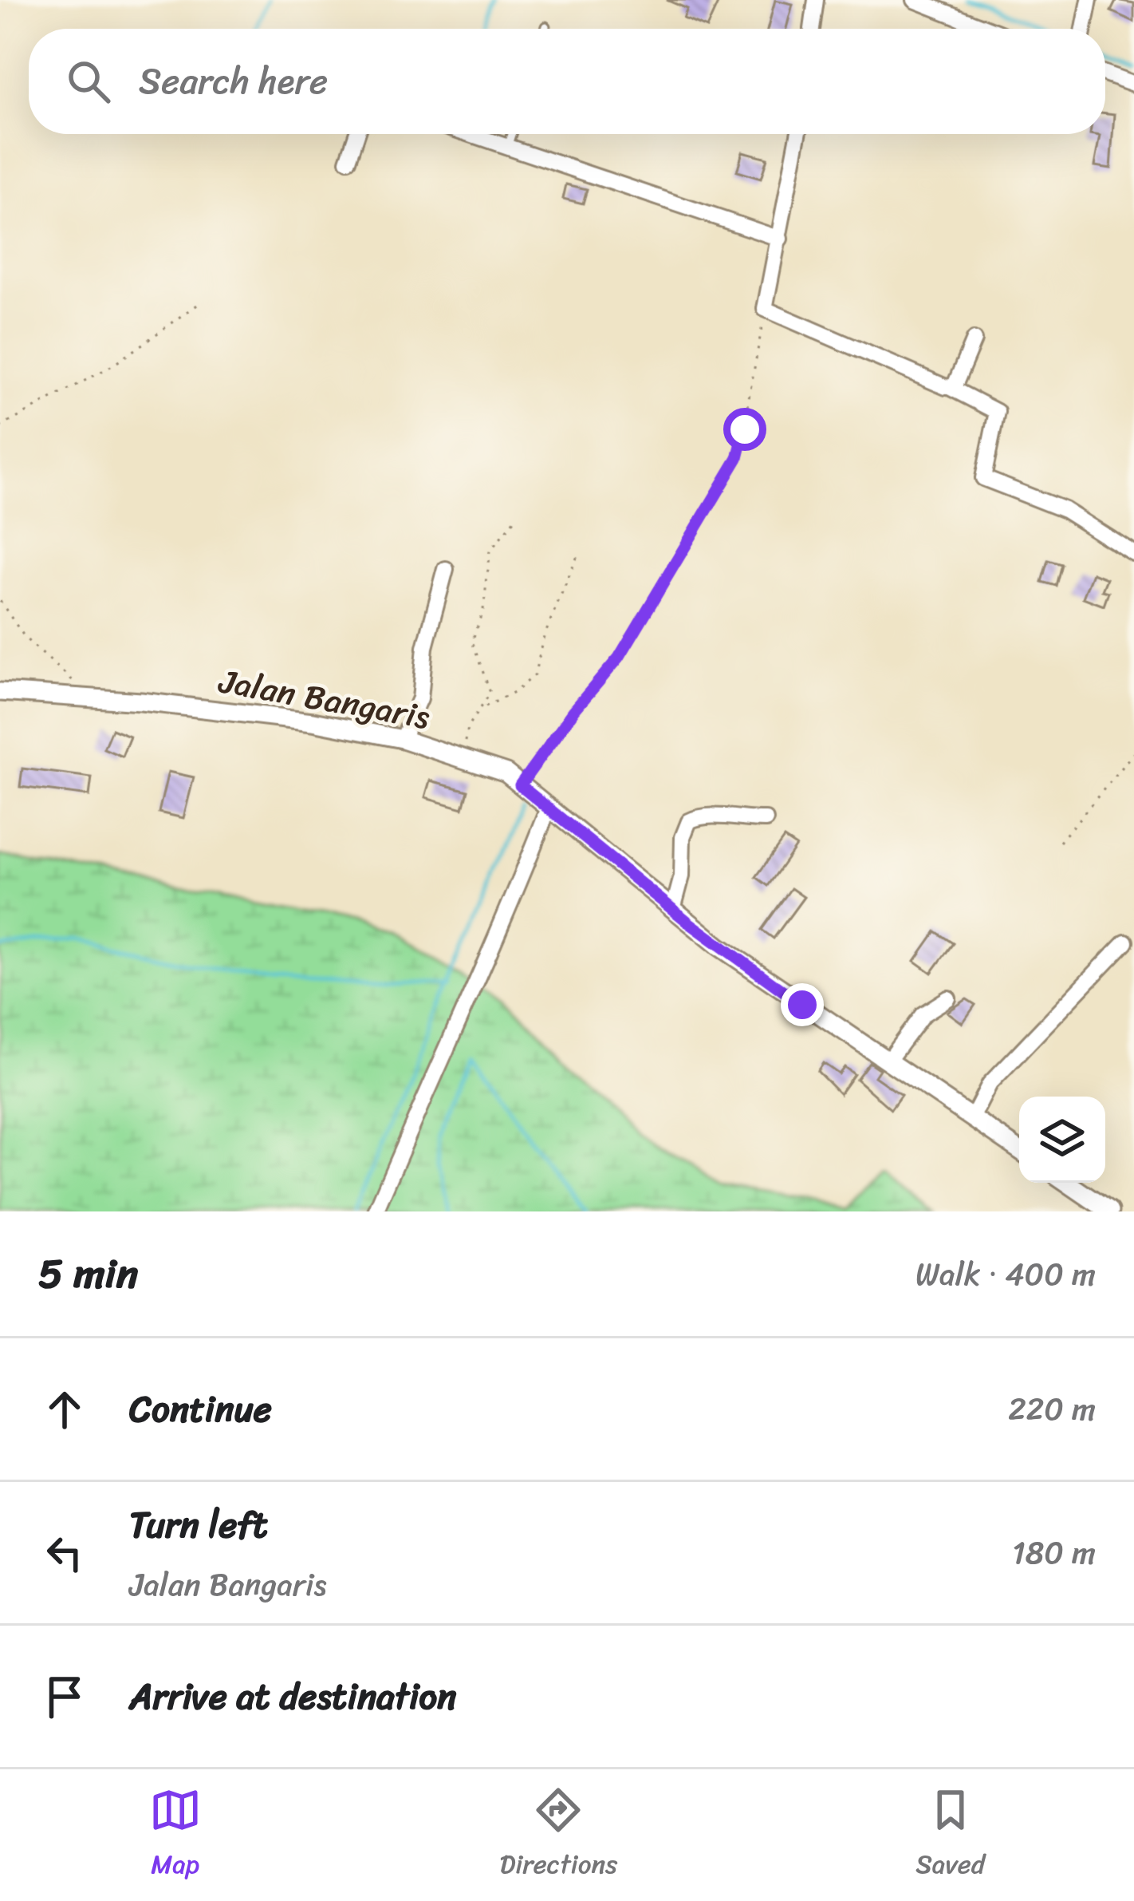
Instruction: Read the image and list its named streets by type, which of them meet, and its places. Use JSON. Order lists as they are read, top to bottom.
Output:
{
  "streets": {
    "street": ["Jalan Bangaris"]
  },
  "page": {
    "search": "Search here",
    "heading": ["5 min", "Walk · 400 m"],
    "list": [
      ["Continue", "220 m"],
      ["Turn left", "Jalan Bangaris", "180 m"],
      "Arrive at destination"
    ],
    "nav": ["Map", "Directions", "Saved"]
  }
}
